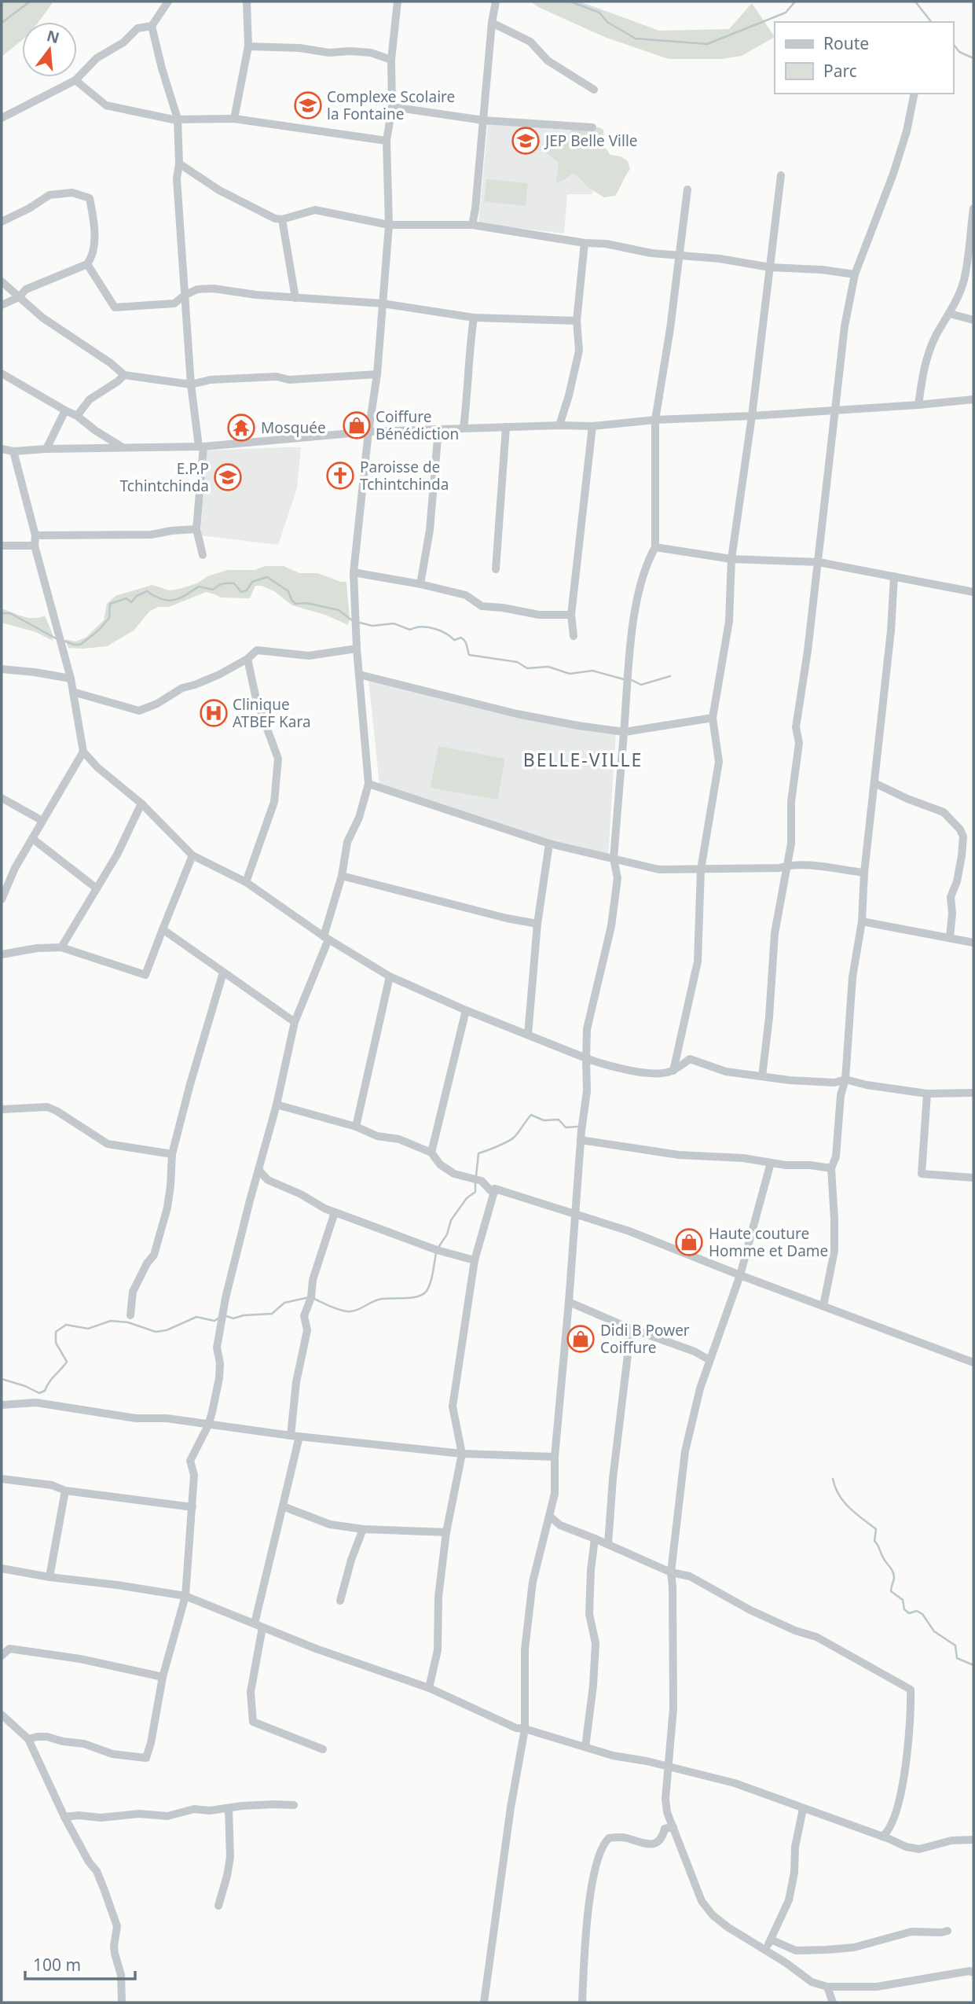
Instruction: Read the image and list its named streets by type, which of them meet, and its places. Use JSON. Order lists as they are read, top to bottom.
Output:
{
  "districts": ["BELLE-VILLE"],
  "places": {
    "school or university": ["Complexe Scolaire la Fontaine", "JEP Belle Ville", "E.P.P Tchintchinda"],
    "shop": ["Coiffure Bénédiction", "Haute couture Homme et Dame", "Didi B Power Coiffure"],
    "temple": ["Mosquée"],
    "church": ["Paroisse de Tchintchinda"],
    "hospital": ["Clinique ATBEF Kara"]
  },
  "legend": ["Route", "Parc"],
  "scale_bar": "100 m",
  "north": "top"
}
